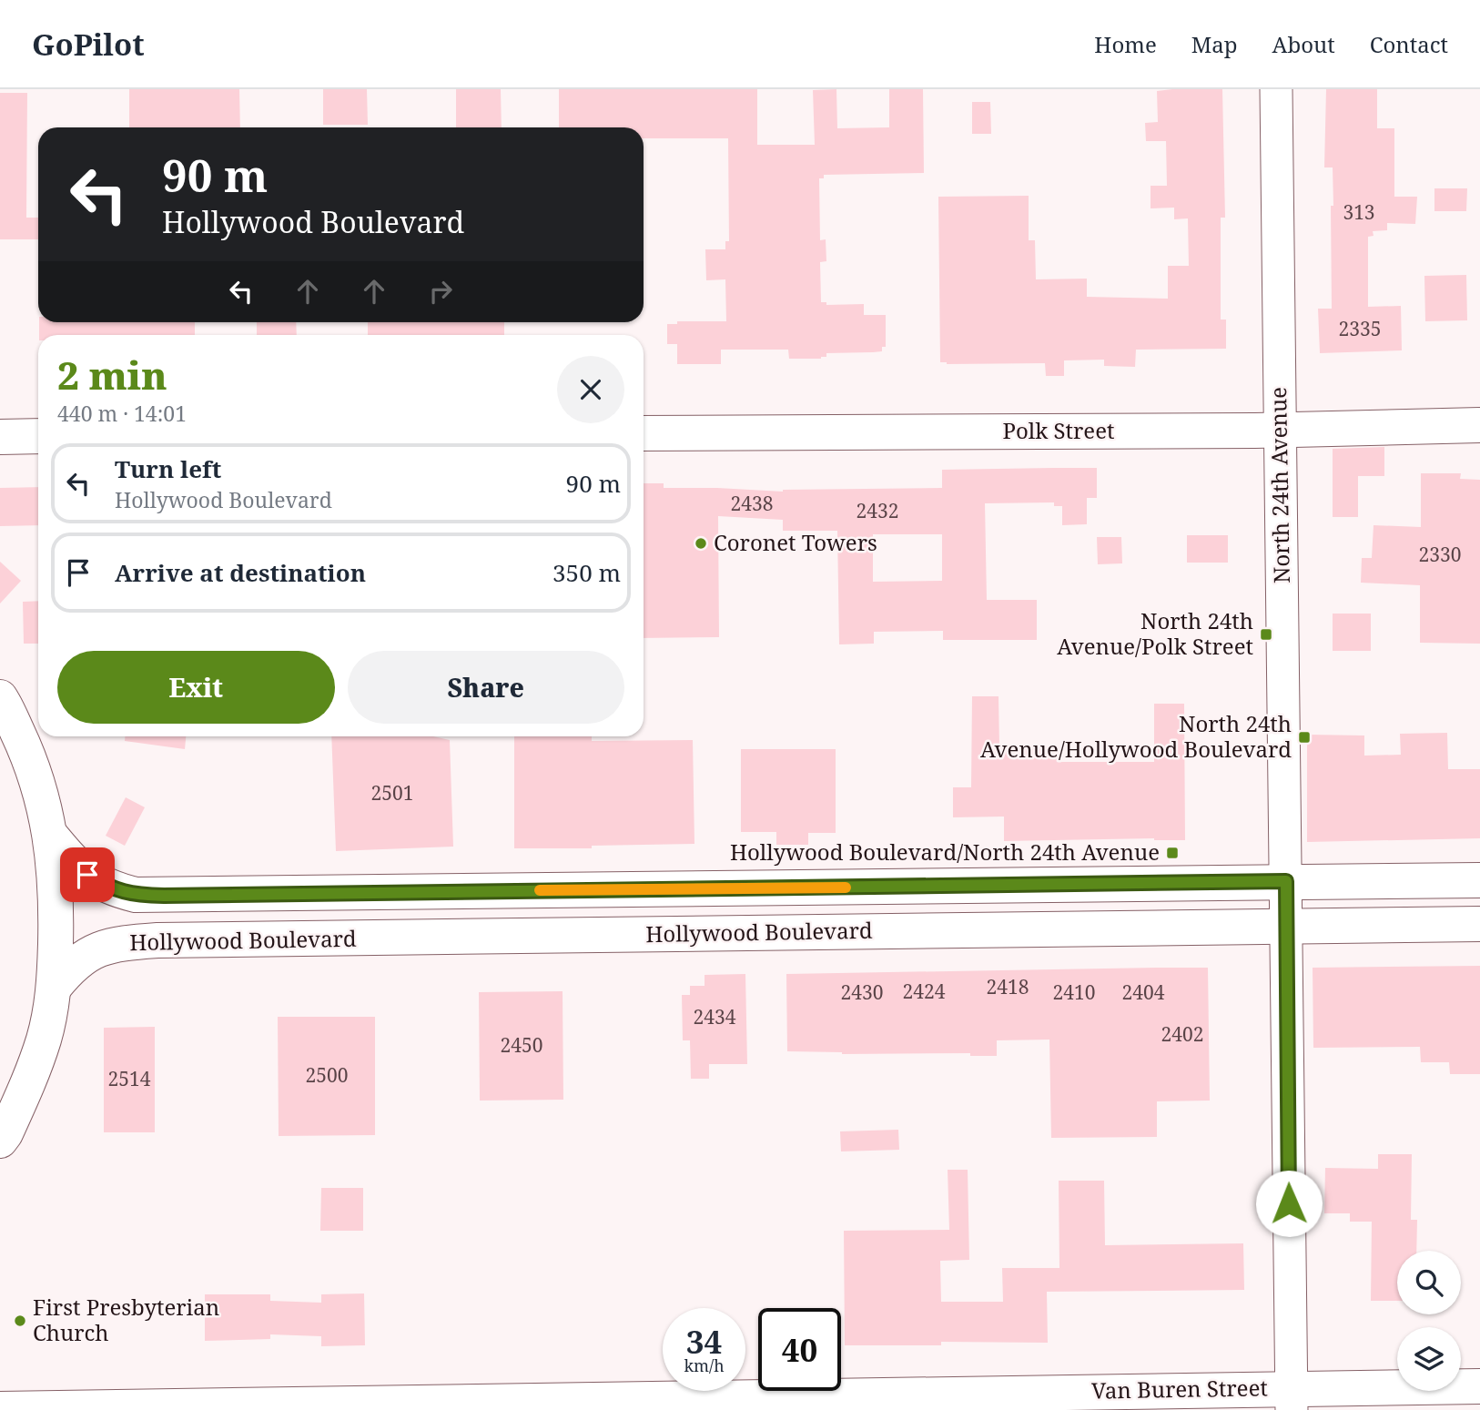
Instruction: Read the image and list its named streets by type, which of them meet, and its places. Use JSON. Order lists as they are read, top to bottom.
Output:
{
  "streets": {
    "main road": ["Polk Street", "Hollywood Boulevard", "Van Buren Street"],
    "street": ["North 24th Avenue"]
  },
  "crossings": [
    ["Polk Street", "North 24th Avenue"],
    ["North 24th Avenue", "Hollywood Boulevard"],
    ["North 24th Avenue", "Van Buren Street"]
  ],
  "places": {
    "other": ["Coronet Towers", "First Presbyterian Church"],
    "transit": ["North 24th Avenue/Polk Street", "North 24th Avenue/Hollywood Boulevard", "Hollywood Boulevard/North 24th Avenue"]
  },
  "house_numbers": [
    "313",
    "2335",
    "2438",
    "2432",
    "2330",
    "2501",
    "2418",
    "2424",
    "2430",
    "2410",
    "2404",
    "2434",
    "2402",
    "2450",
    "2500",
    "2514"
  ],
  "page": {
    "header": "GoPilot",
    "nav": [
      "Home",
      "Map",
      "About",
      "Contact"
    ],
    "turn": ["90 m", "Hollywood Boulevard"],
    "heading": ["2 min", "440 m · 14:01"],
    "list": [
      {
        "name": "Turn left",
        "note": "Hollywood Boulevard",
        "value": "90 m"
      },
      {
        "name": "Arrive at destination",
        "value": "350 m"
      }
    ],
    "buttons": ["Exit", "Share"],
    "speed": "34 km/h",
    "limit": "40"
  }
}
